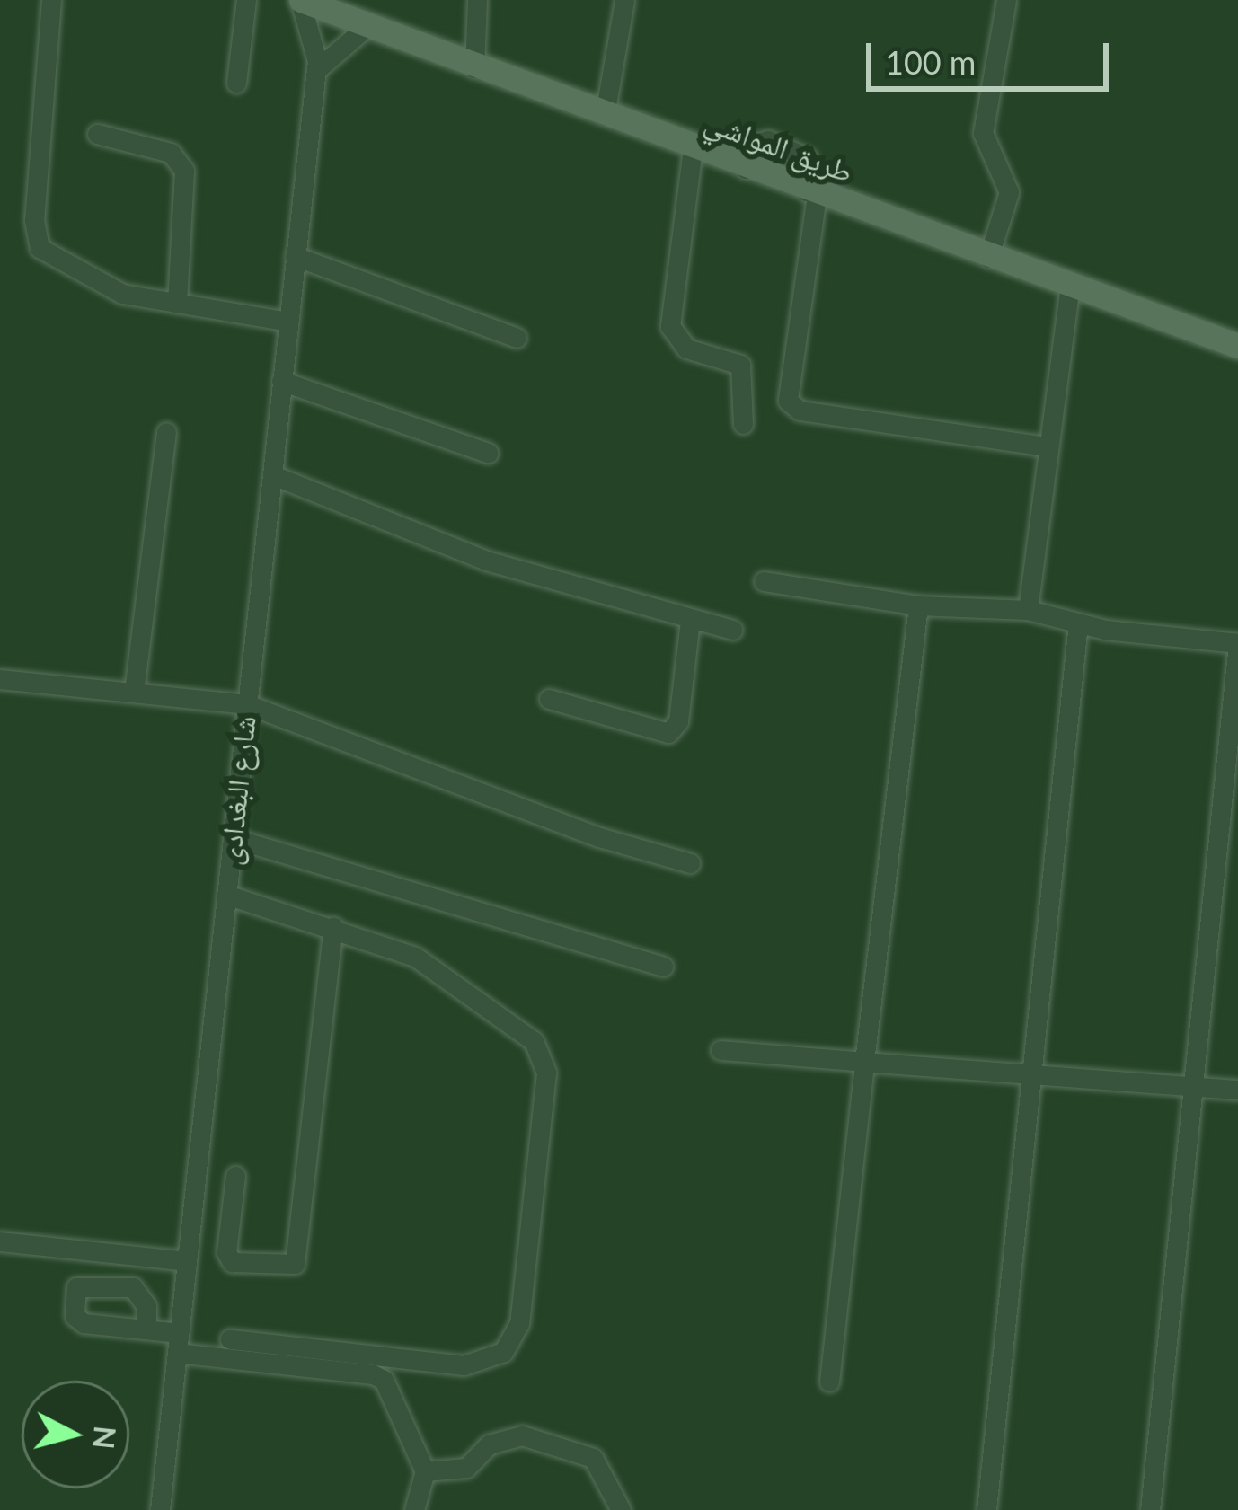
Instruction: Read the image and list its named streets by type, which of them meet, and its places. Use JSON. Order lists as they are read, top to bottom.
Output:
{
  "streets": {
    "main road": ["طريق المواشي"],
    "street": ["شارع البغدادى"]
  },
  "crossings": [
    ["طريق المواشي", "شارع البغدادى"]
  ],
  "scale_bar": "100 m",
  "north": "right"
}
